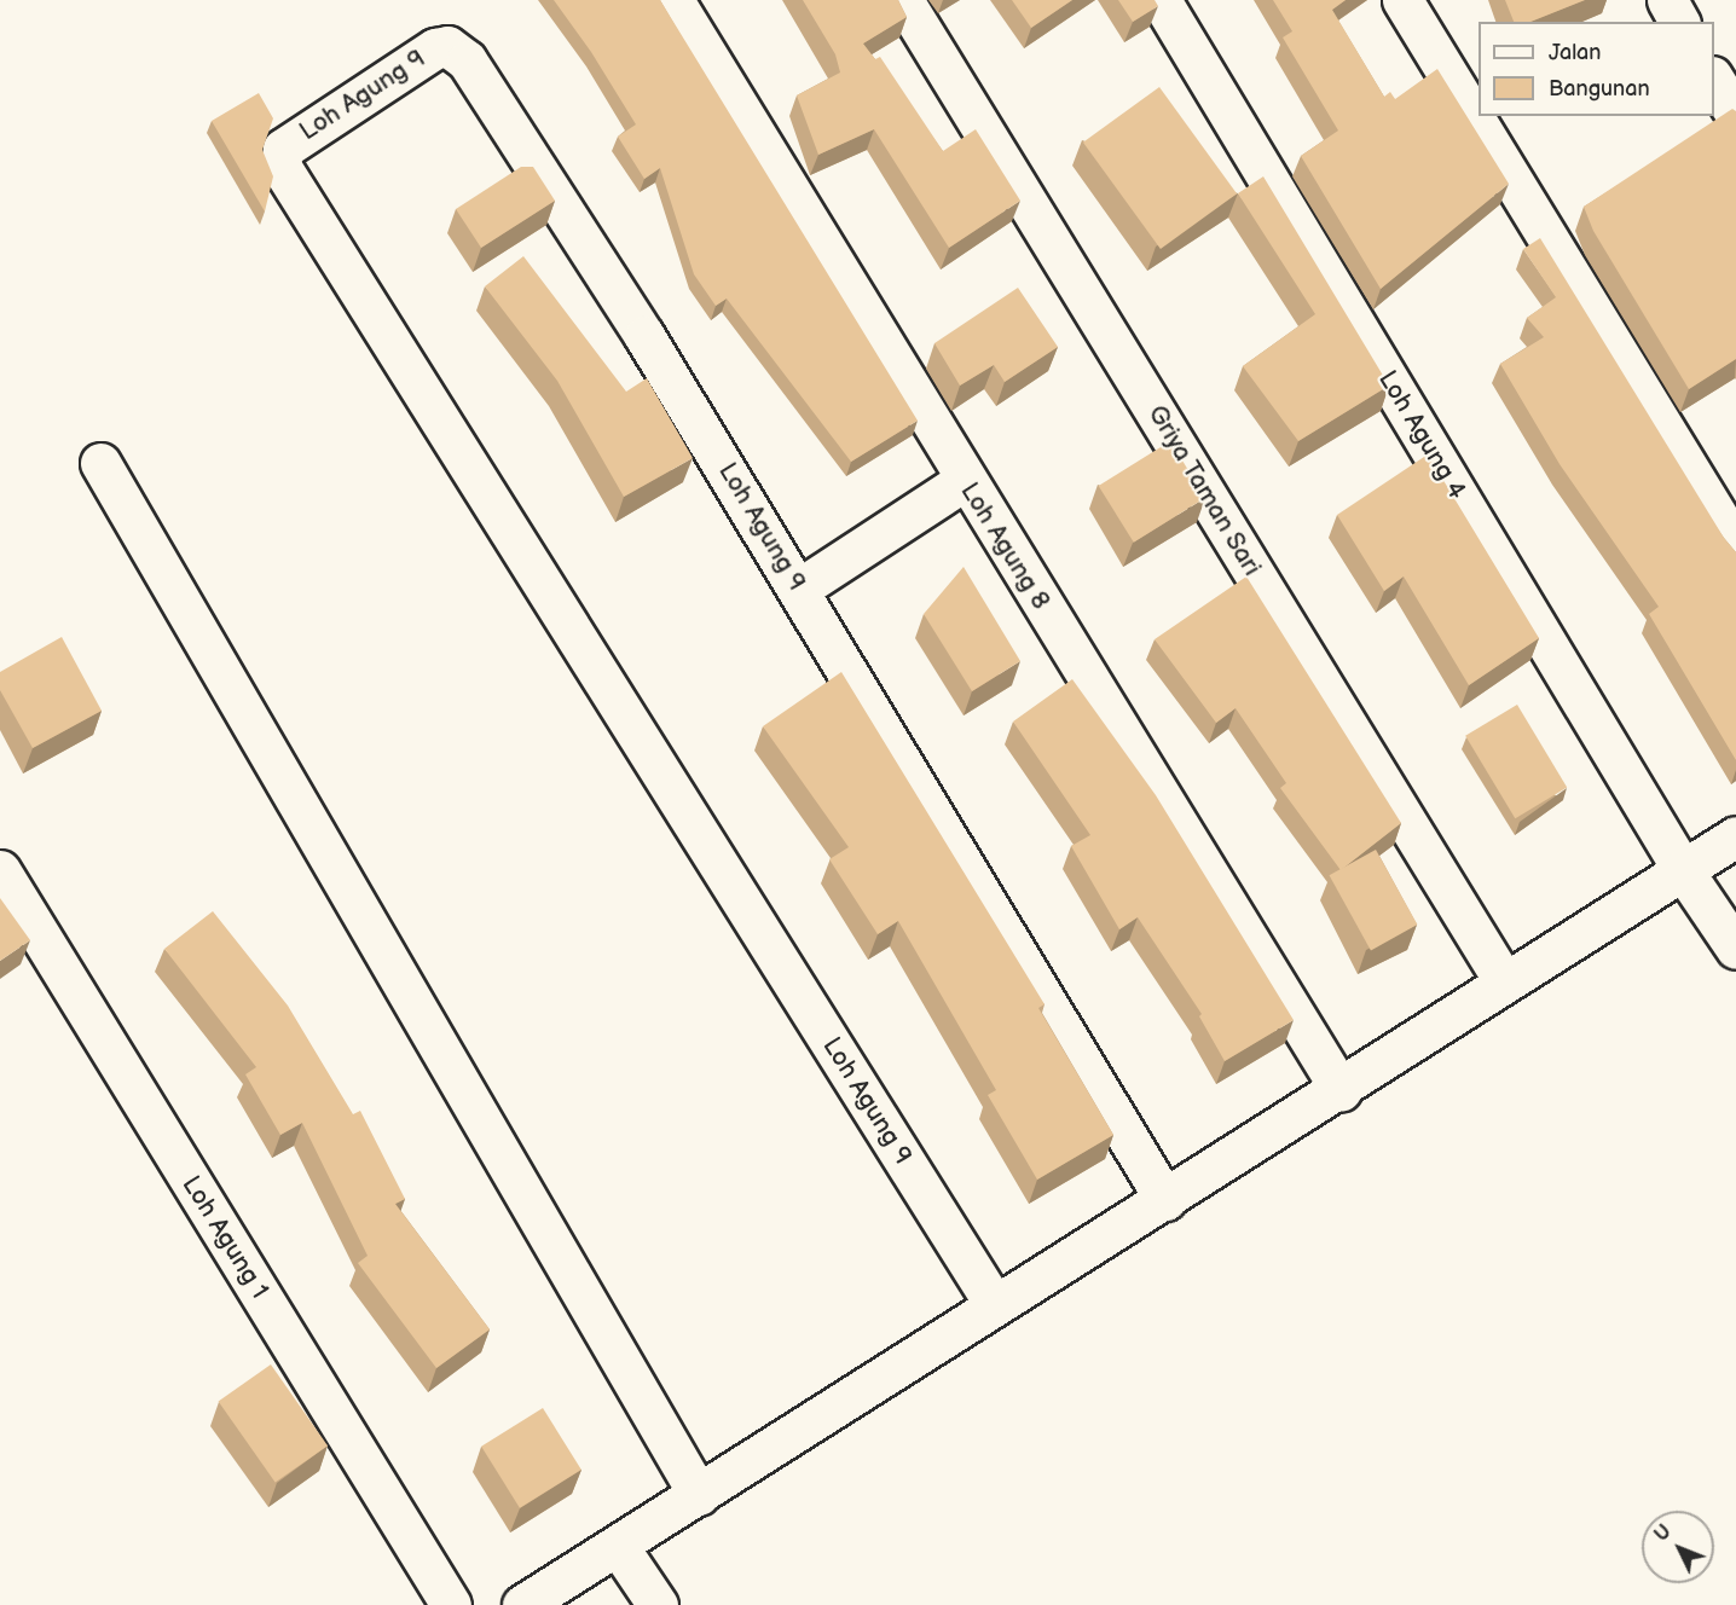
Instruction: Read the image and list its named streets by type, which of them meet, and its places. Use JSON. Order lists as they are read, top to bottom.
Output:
{
  "streets": {
    "street": [
      "Loh Agung 9",
      "Loh Agung 4",
      "Griya Taman Sari",
      "Loh Agung 8",
      "Loh Agung 1"
    ]
  },
  "legend": ["Jalan", "Bangunan"],
  "north": "top left"
}
